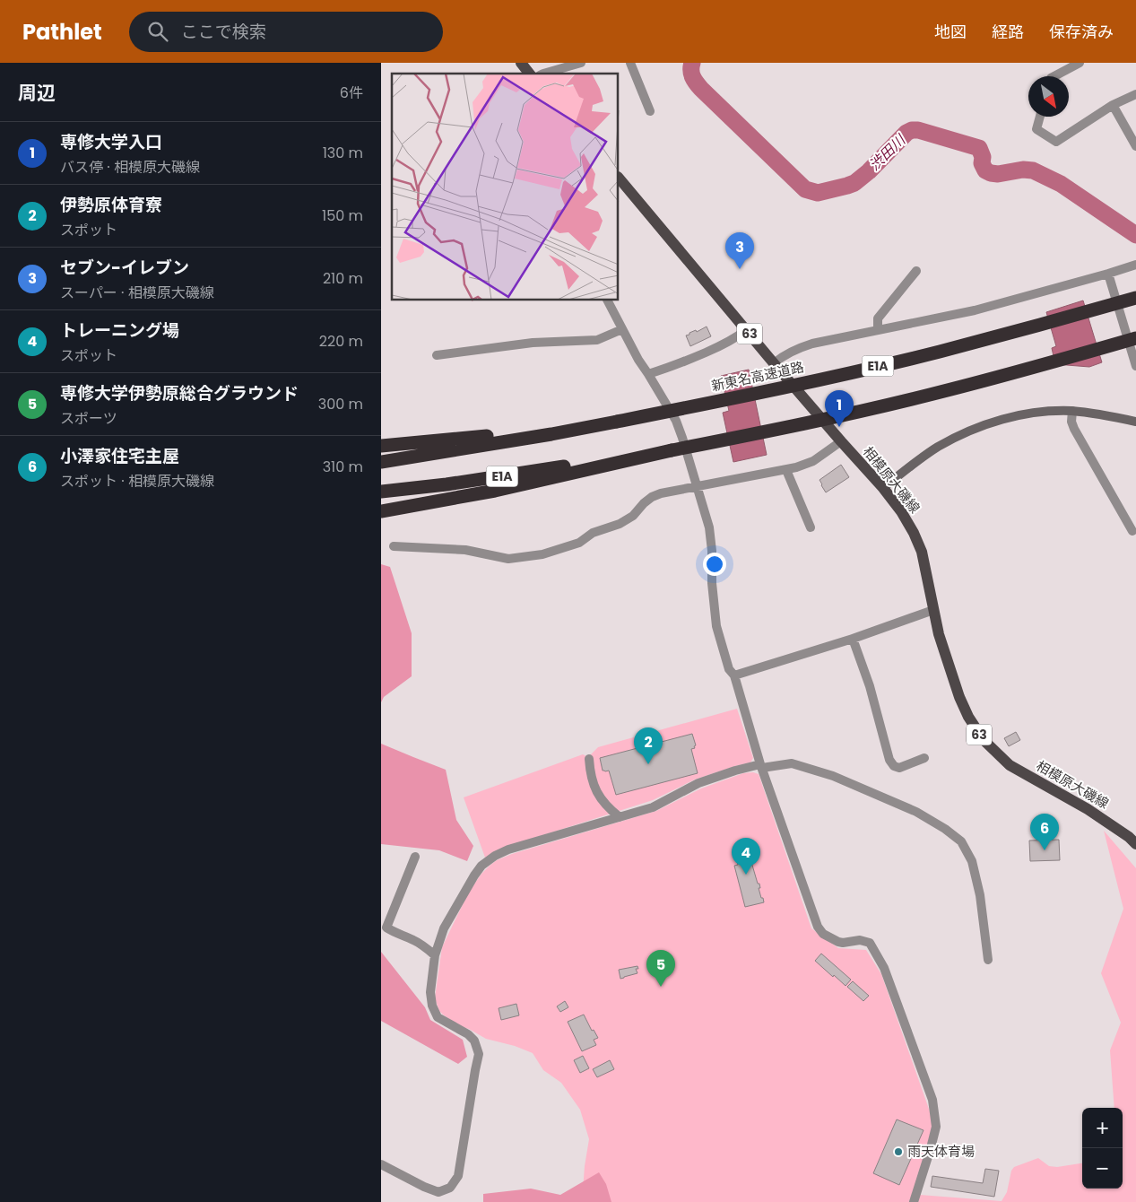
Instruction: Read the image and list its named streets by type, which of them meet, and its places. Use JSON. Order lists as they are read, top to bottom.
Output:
{
  "streets": {
    "highway": ["E1A", "新東名高速道路"],
    "main road": ["63", "相模原大磯線"]
  },
  "water": ["渋田川"],
  "places": ["雨天体育場"],
  "north": "bottom right",
  "page": {
    "header": "Pathlet",
    "search": "ここで検索",
    "nav": ["地図", "経路", "保存済み"],
    "heading": ["周辺", "6件"],
    "list": [
      {
        "mark": "1",
        "name": "専修大学入口",
        "note": "バス停 · 相模原大磯線",
        "value": "130 m"
      },
      {
        "mark": "2",
        "name": "伊勢原体育寮",
        "note": "スポット",
        "value": "150 m"
      },
      {
        "mark": "3",
        "name": "セブン-イレブン",
        "note": "スーパー · 相模原大磯線",
        "value": "210 m"
      },
      {
        "mark": "4",
        "name": "トレーニング場",
        "note": "スポット",
        "value": "220 m"
      },
      {
        "mark": "5",
        "name": "専修大学伊勢原総合グラウンド",
        "note": "スポーツ",
        "value": "300 m"
      },
      {
        "mark": "6",
        "name": "小澤家住宅主屋",
        "note": "スポット · 相模原大磯線",
        "value": "310 m"
      }
    ],
    "pins": [
      "3",
      "1",
      "2",
      "6",
      "4",
      "5"
    ],
    "map_buttons": ["+", "−"]
  }
}
